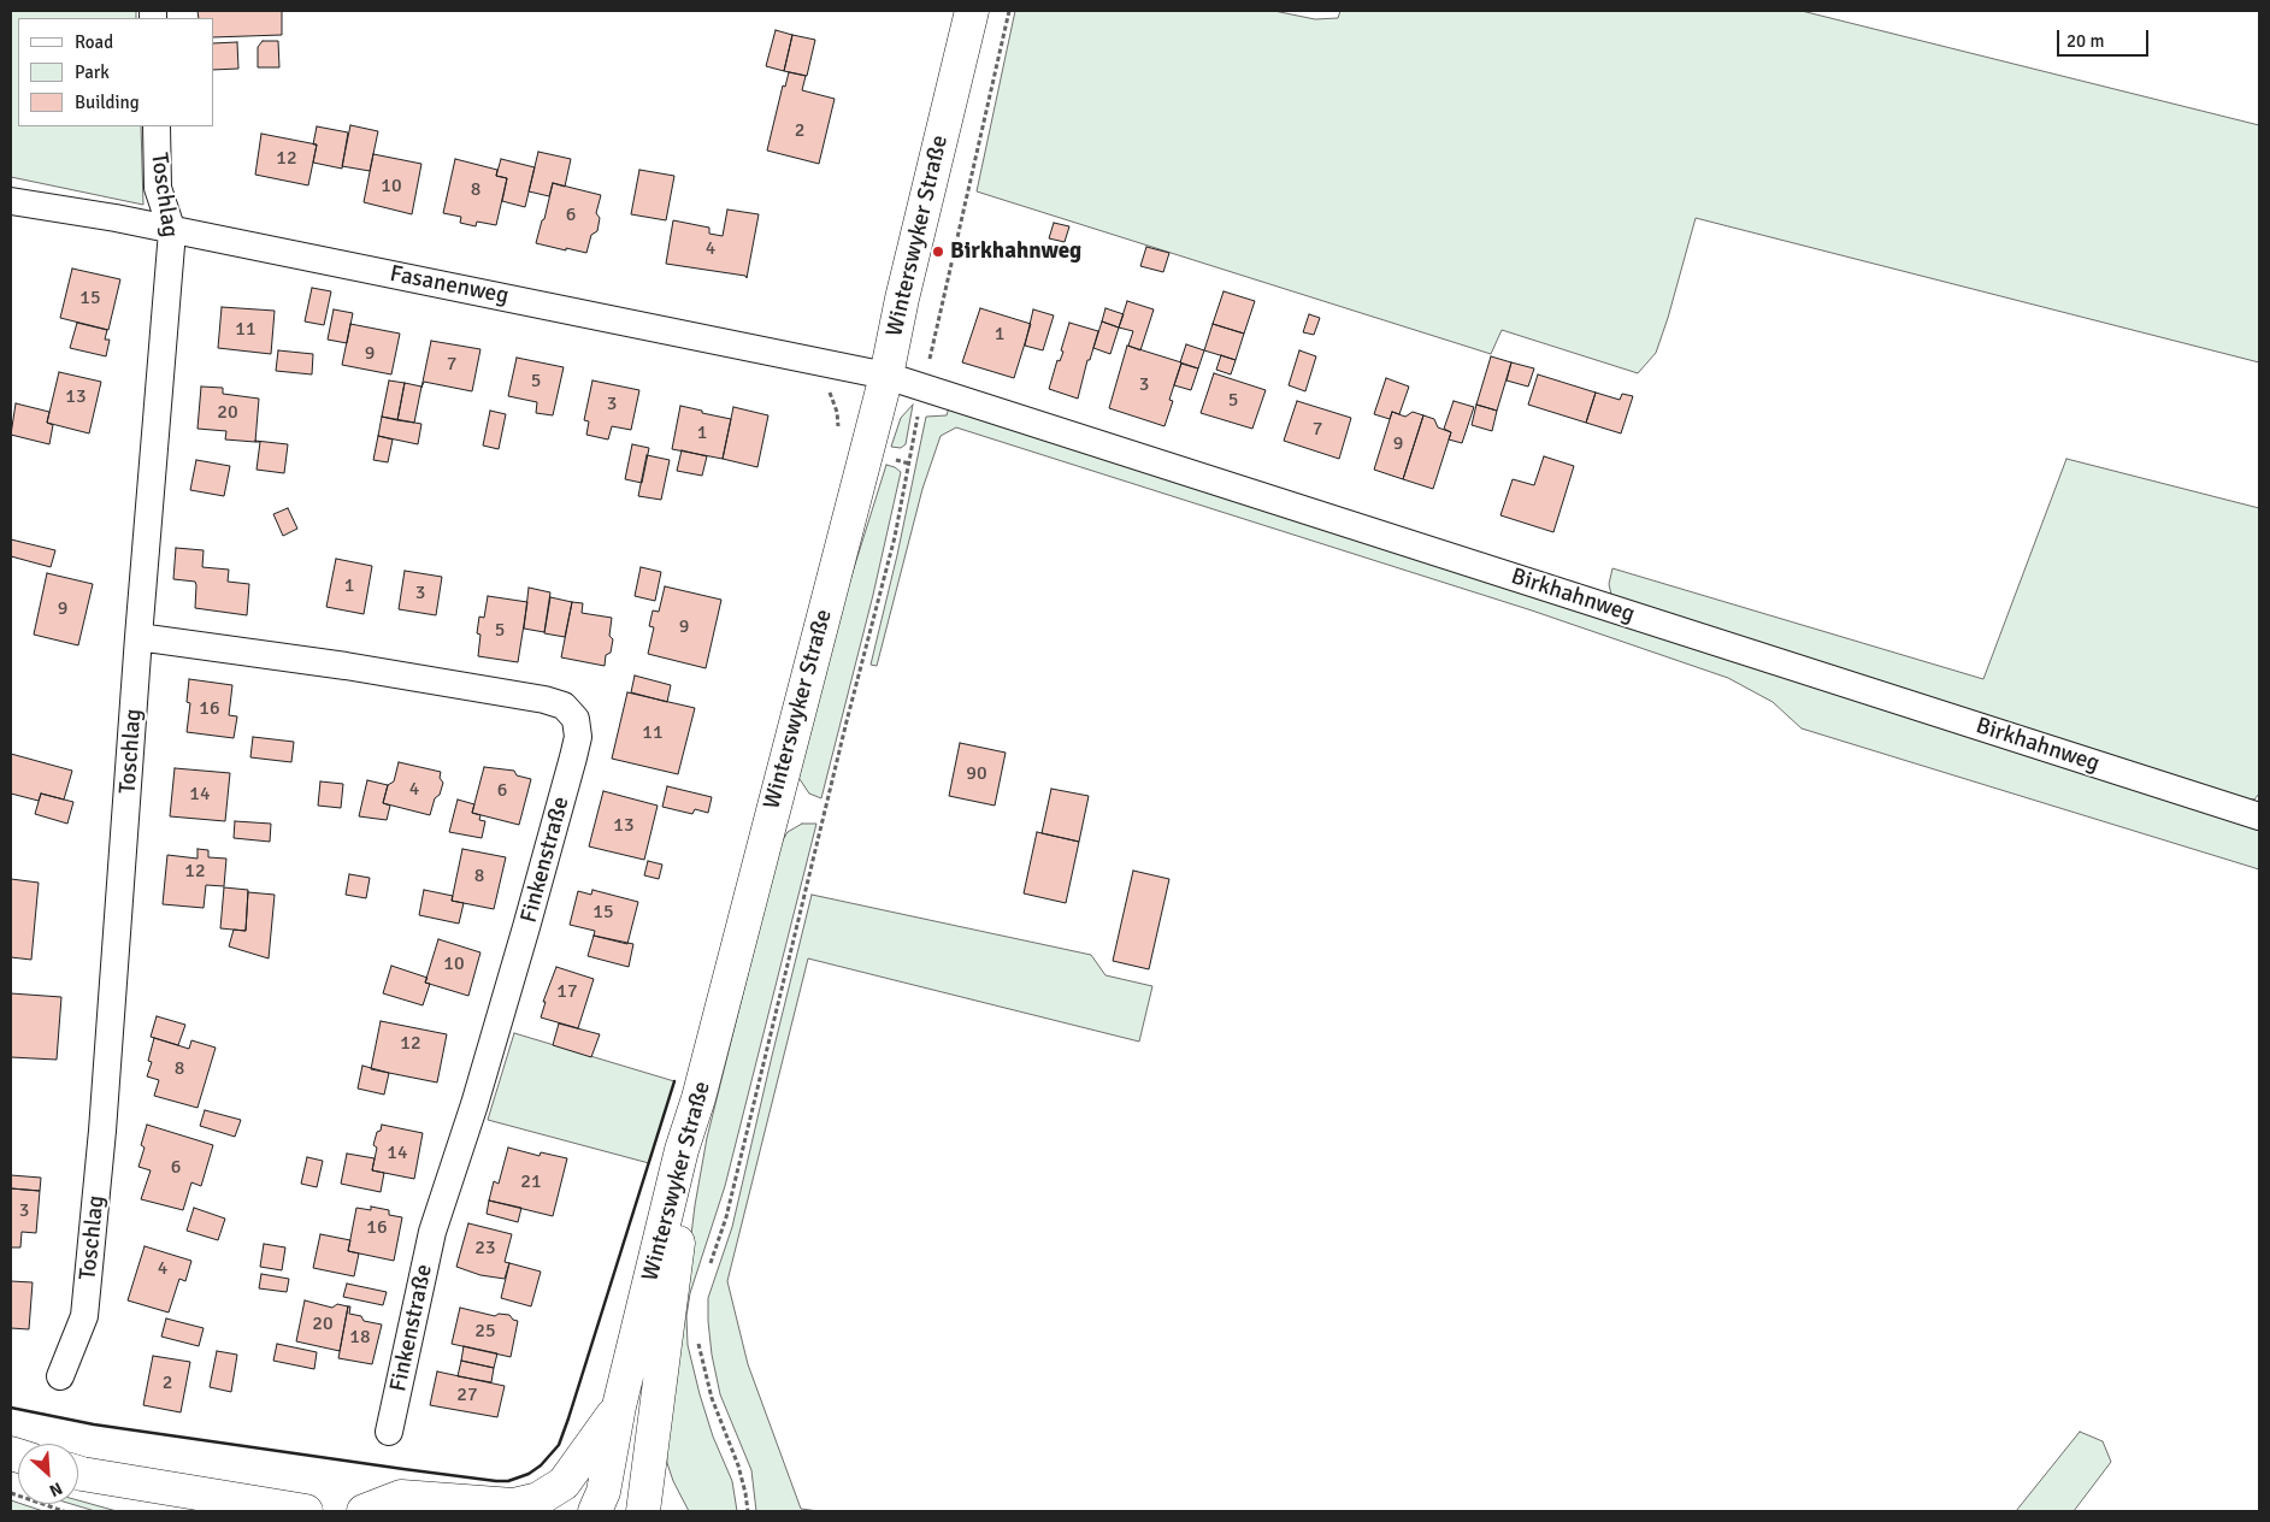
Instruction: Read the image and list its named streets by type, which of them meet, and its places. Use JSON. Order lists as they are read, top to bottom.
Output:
{
  "streets": {
    "street": [
      "Toschlag",
      "Winterswyker Straße",
      "Fasanenweg",
      "Birkhahnweg",
      "Finkenstraße"
    ]
  },
  "crossings": [
    ["Toschlag", "Fasanenweg"],
    ["Toschlag", "Finkenstraße"],
    ["Winterswyker Straße", "Fasanenweg"],
    ["Winterswyker Straße", "Birkhahnweg"],
    ["Fasanenweg", "Birkhahnweg"]
  ],
  "places": ["Birkhahnweg"],
  "house_numbers": [
    "2",
    "12",
    "10",
    "8",
    "6",
    "4",
    "15",
    "11",
    "1",
    "9",
    "7",
    "5",
    "3",
    "13",
    "5",
    "3",
    "20",
    "7",
    "1",
    "9",
    "1",
    "3",
    "9",
    "9",
    "5",
    "16",
    "11",
    "90",
    "4",
    "6",
    "14",
    "13",
    "12",
    "8",
    "15",
    "10",
    "17",
    "12",
    "8",
    "14",
    "6",
    "21",
    "3",
    "16",
    "23",
    "4",
    "20",
    "25",
    "18",
    "2",
    "27"
  ],
  "legend": ["Road", "Park", "Building"],
  "scale_bar": "20 m",
  "north": "bottom right"
}
